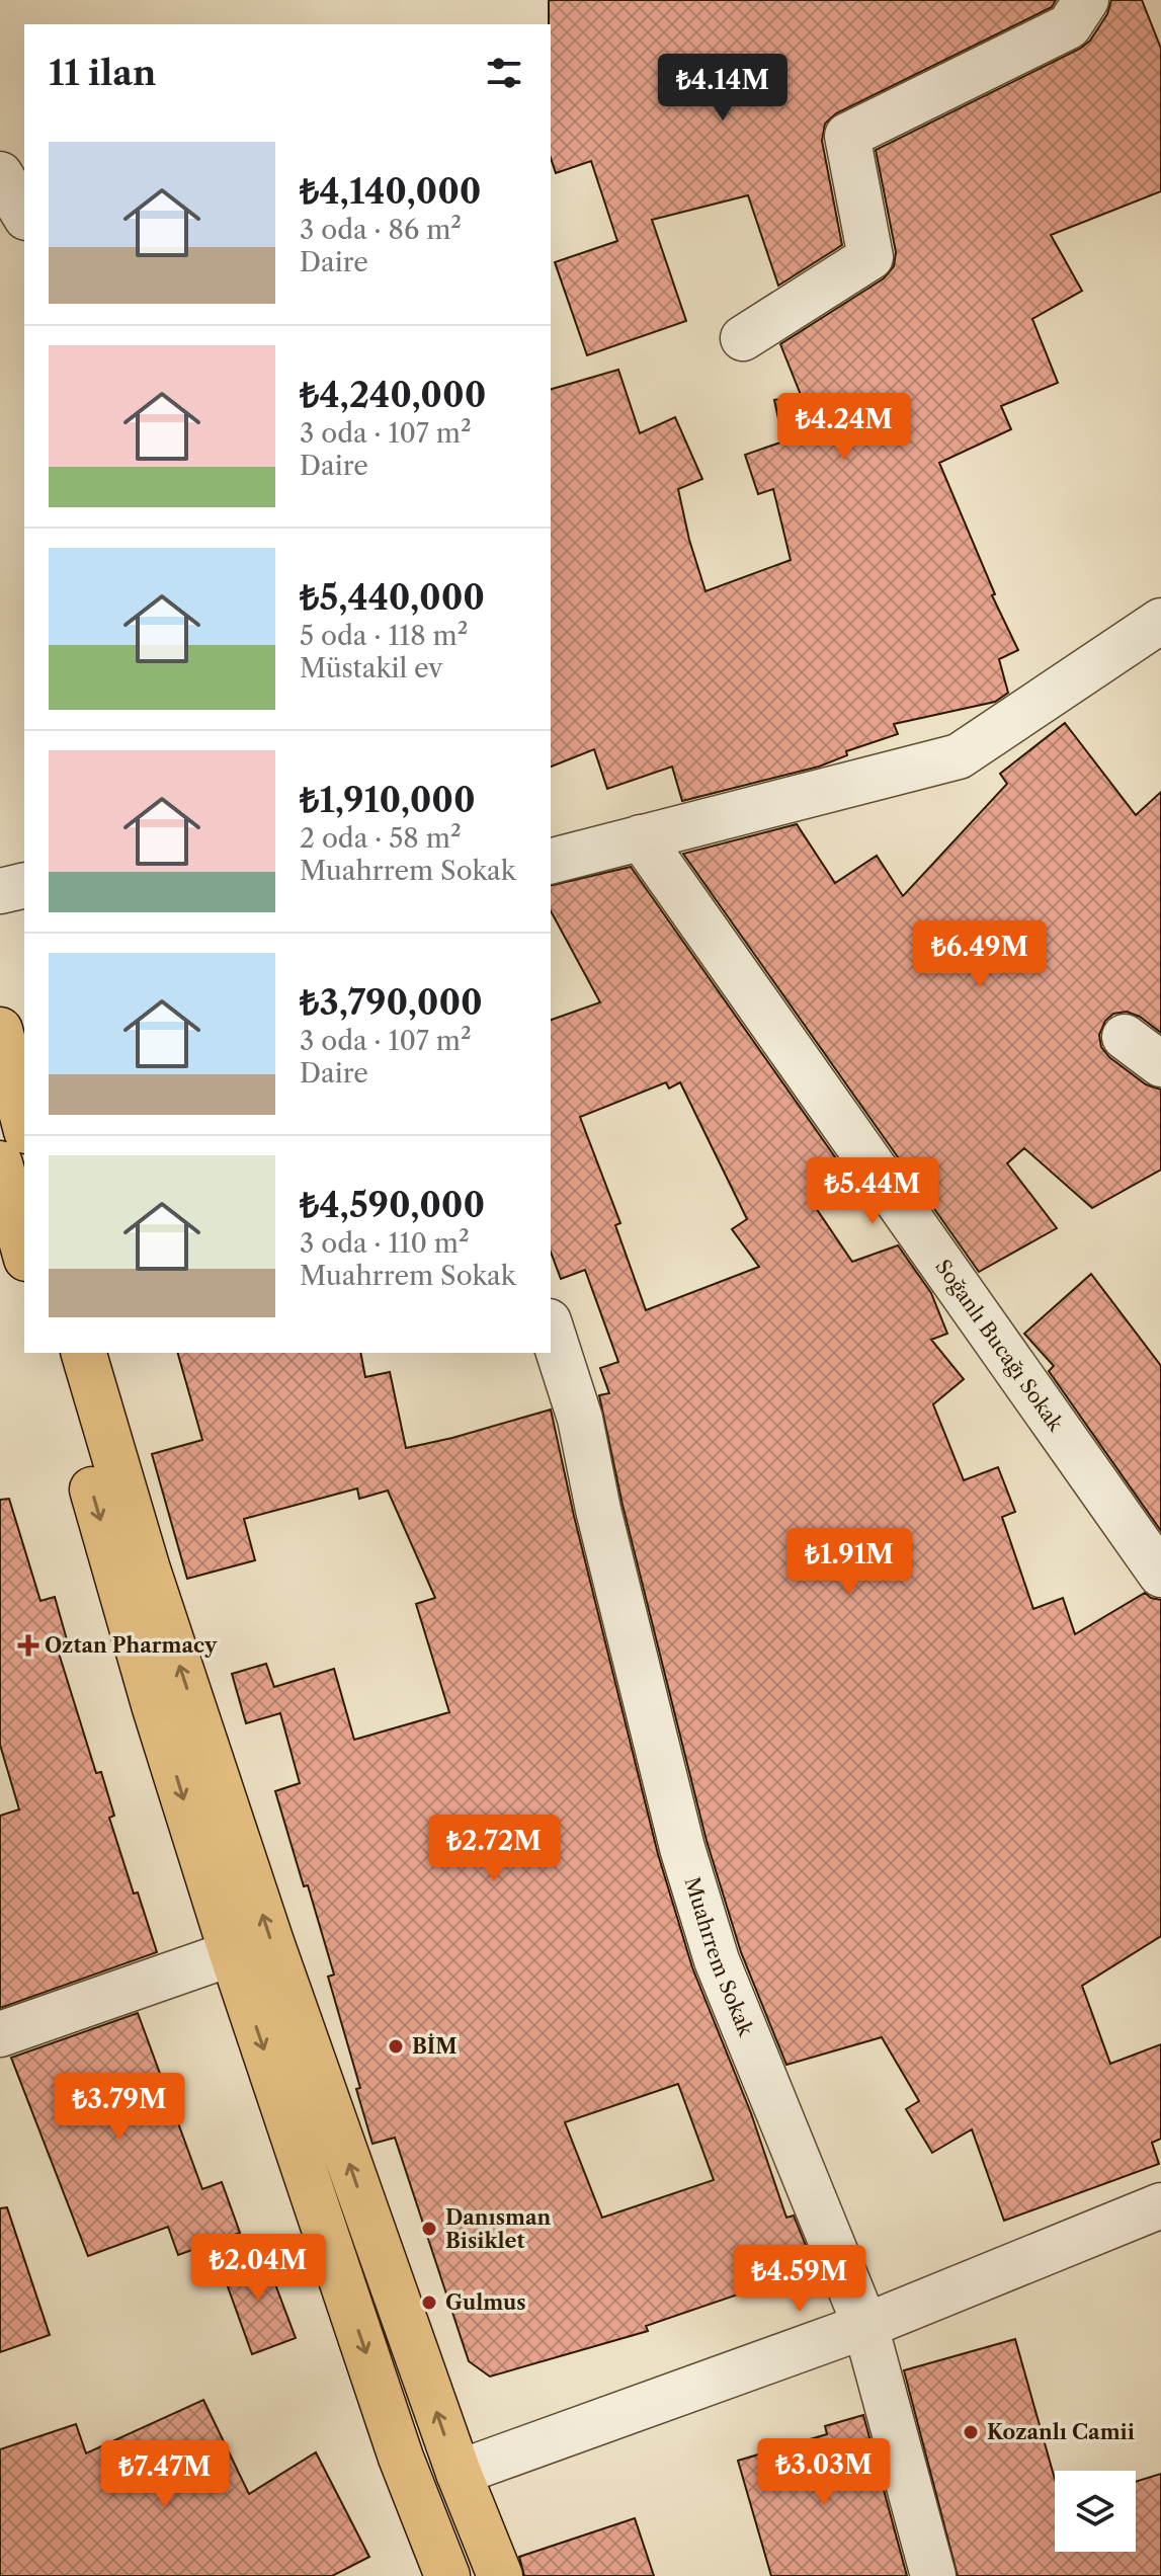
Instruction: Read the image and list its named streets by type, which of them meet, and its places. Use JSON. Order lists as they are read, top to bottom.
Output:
{
  "streets": {
    "street": ["Soğanlı Bucağı Sokak", "Muahrrem Sokak"]
  },
  "places": {
    "health": ["Oztan Pharmacy"],
    "other": [
      "BİM",
      "Danısman Bisiklet",
      "Gulmus",
      "Kozanlı Camii"
    ]
  },
  "page": {
    "heading": "11 ilan",
    "price": [
      "₺4.14M",
      "₺4.24M",
      "₺6.49M",
      "₺5.44M",
      "₺1.91M",
      "₺2.72M",
      "₺3.79M",
      "₺2.04M",
      "₺4.59M",
      "₺3.03M",
      "₺7.47M"
    ],
    "list": [
      {
        "name": "₺4,140,000",
        "note": "3 oda · 86 m² · Daire"
      },
      {
        "name": "₺4,240,000",
        "note": "3 oda · 107 m² · Daire"
      },
      {
        "name": "₺5,440,000",
        "note": "5 oda · 118 m² · Müstakil ev"
      },
      {
        "name": "₺1,910,000",
        "note": "2 oda · 58 m² · Muahrrem Sokak"
      },
      {
        "name": "₺3,790,000",
        "note": "3 oda · 107 m² · Daire"
      },
      {
        "name": "₺4,590,000",
        "note": "3 oda · 110 m² · Muahrrem Sokak"
      }
    ]
  }
}
